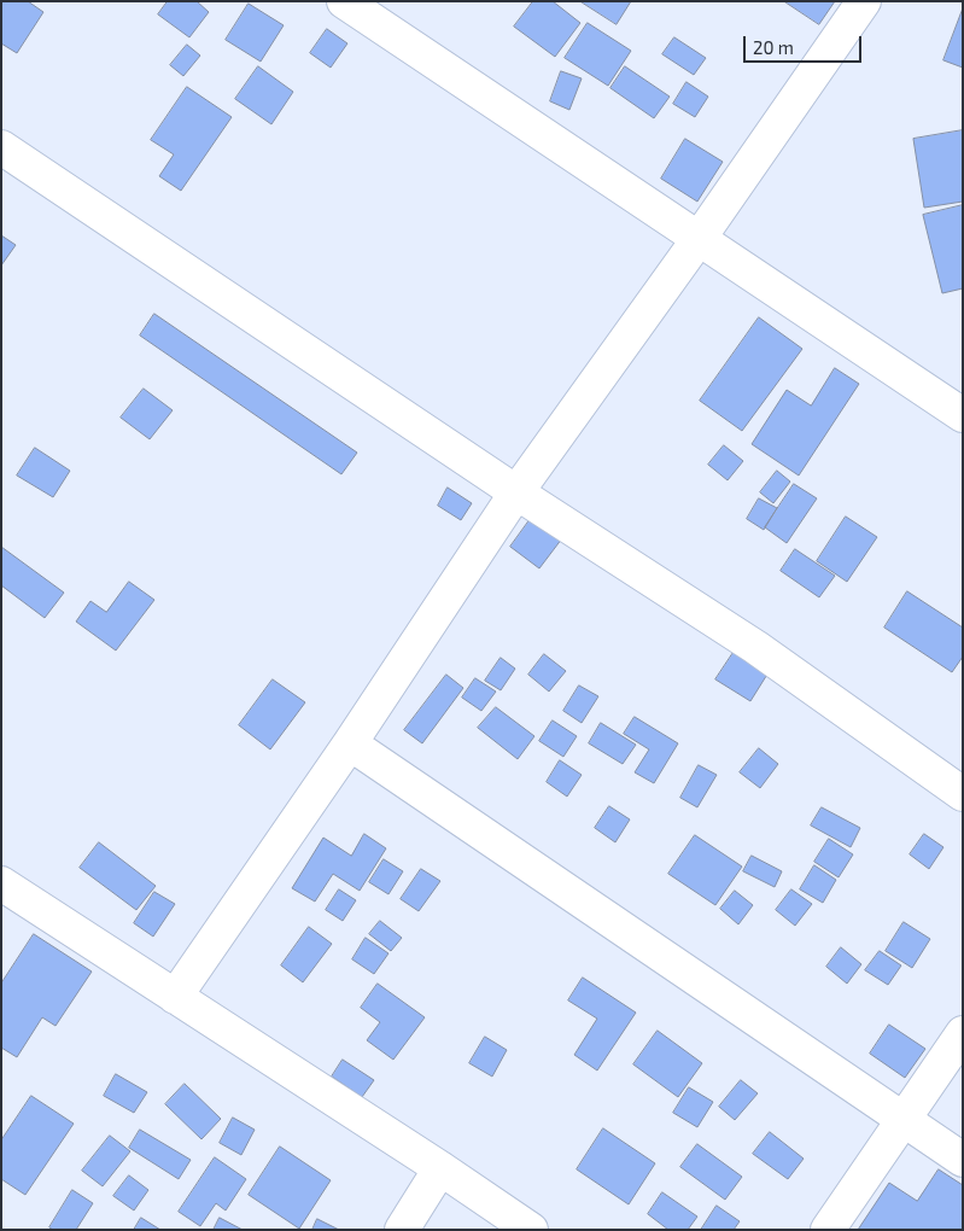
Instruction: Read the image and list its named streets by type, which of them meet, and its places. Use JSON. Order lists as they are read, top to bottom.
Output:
{
  "scale_bar": "20 m"
}
